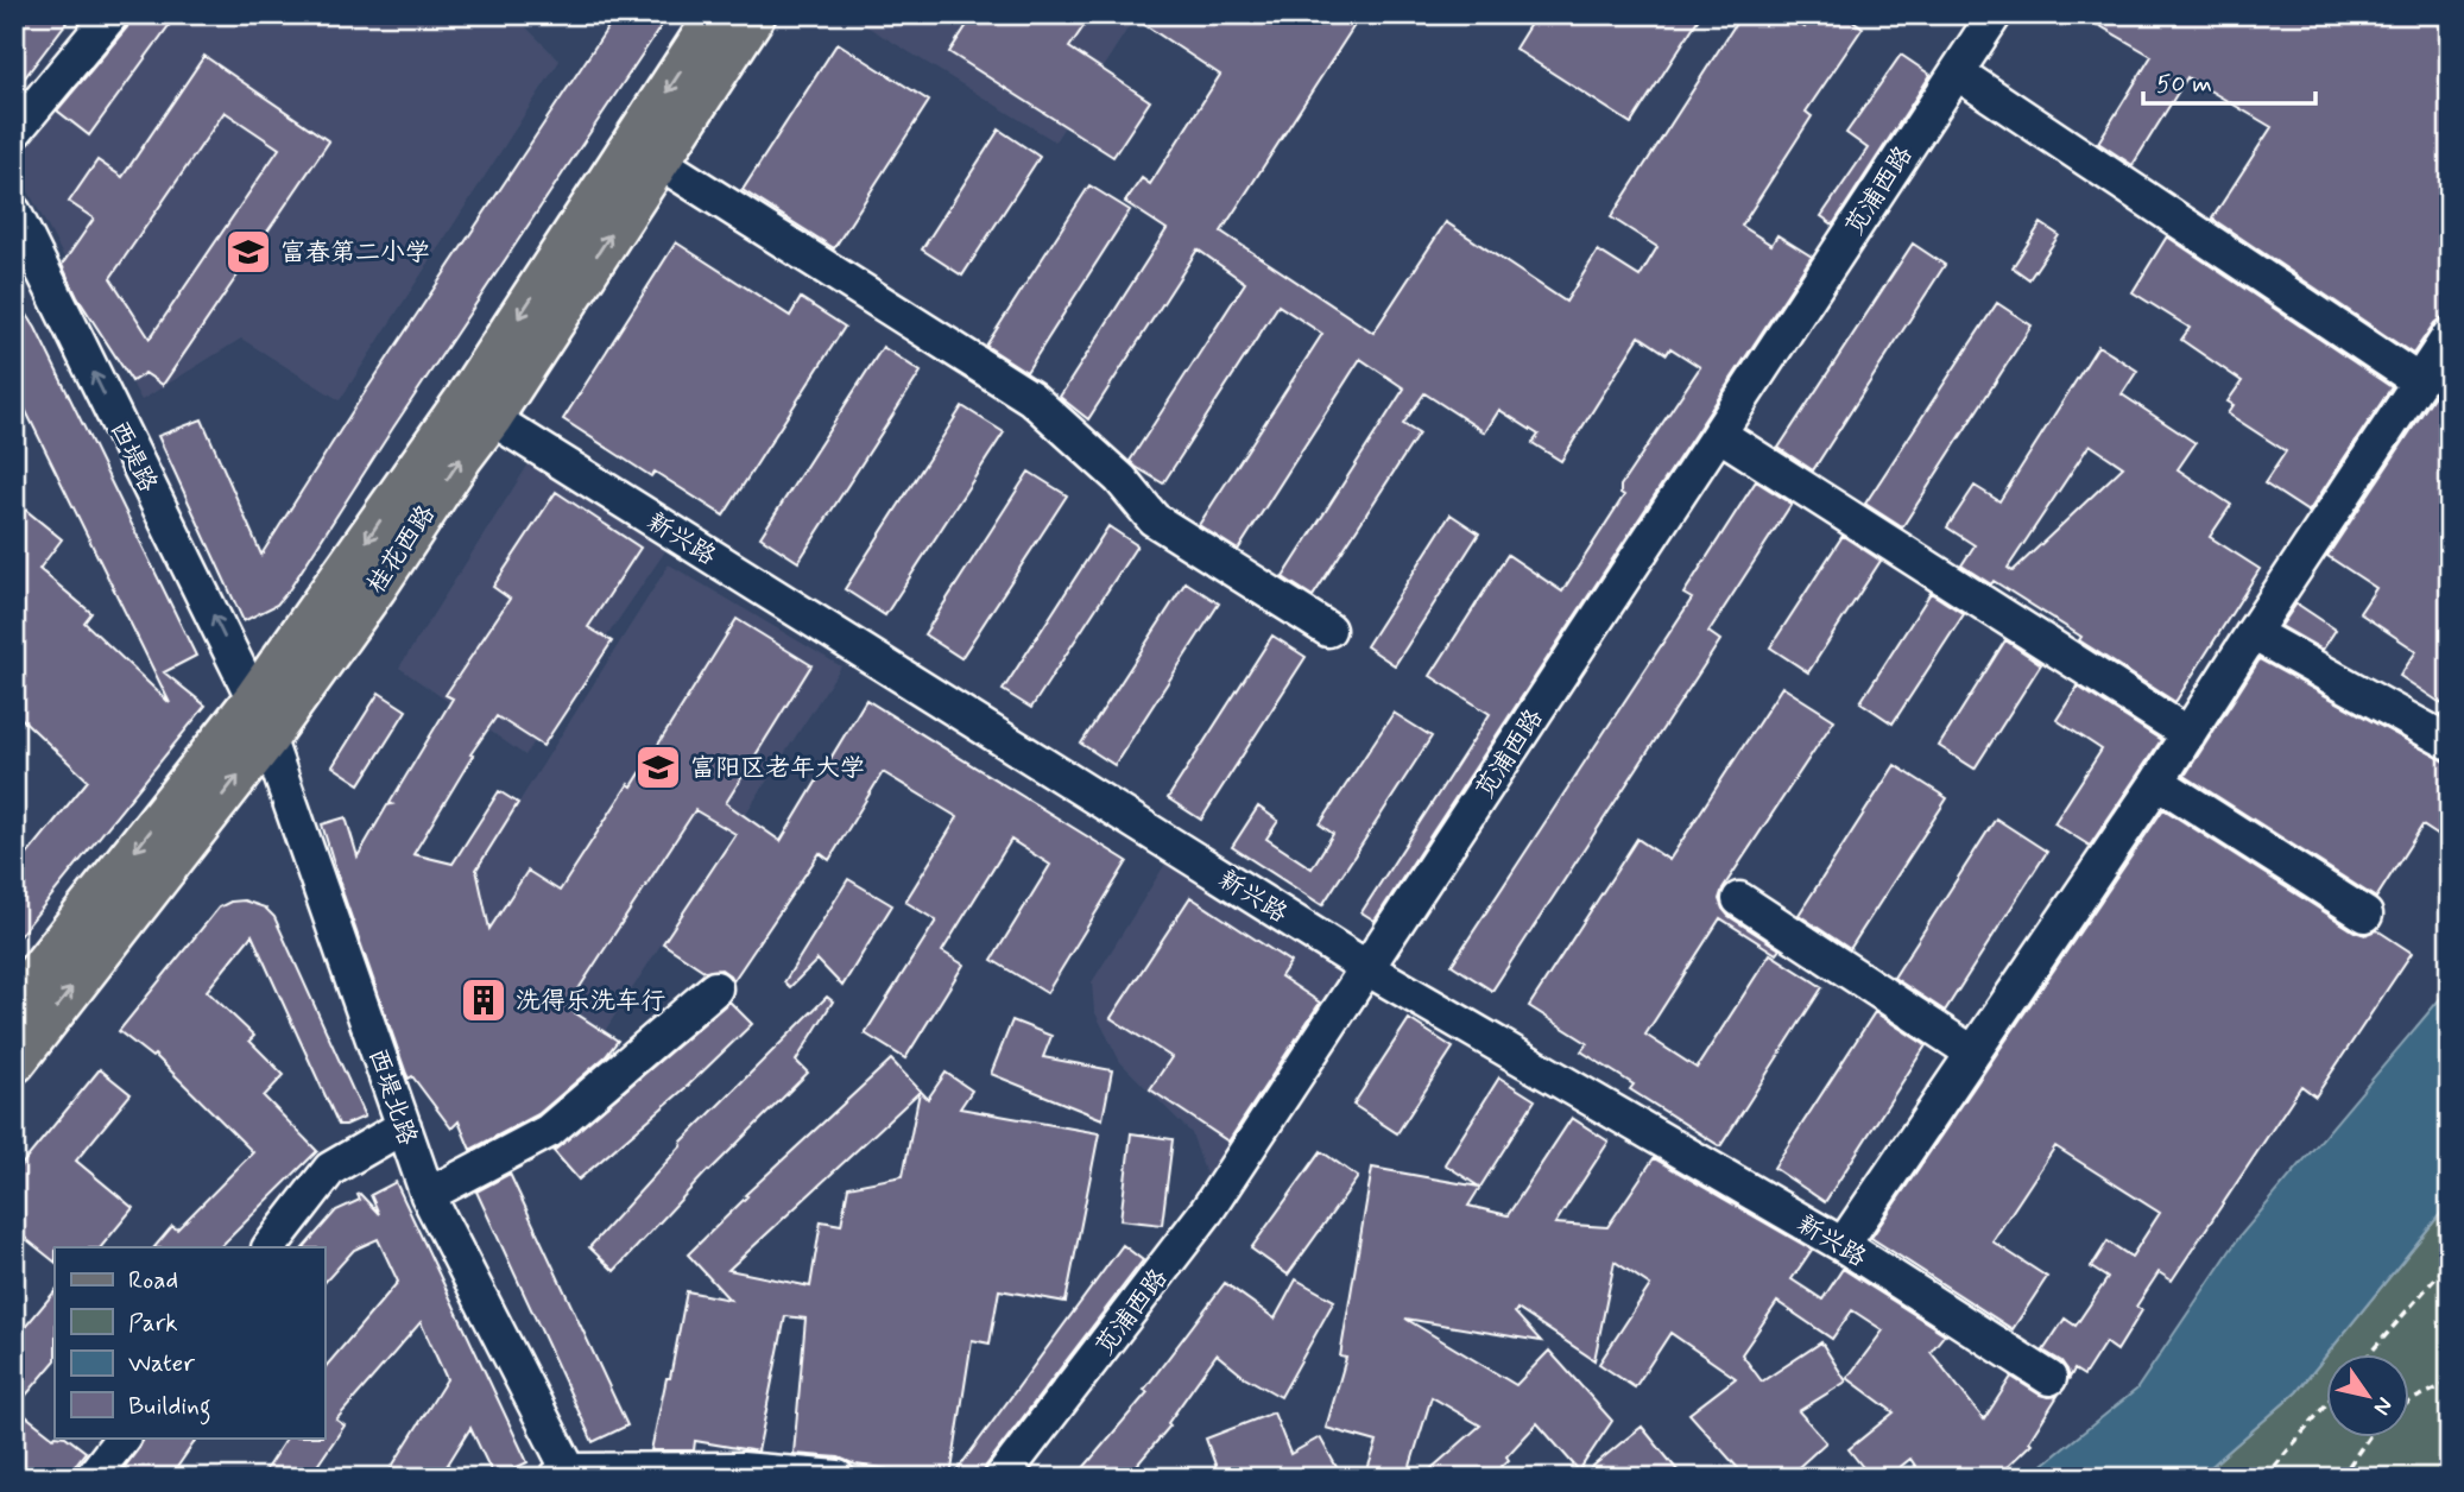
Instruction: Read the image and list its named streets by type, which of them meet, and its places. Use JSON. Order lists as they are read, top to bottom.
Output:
{
  "streets": {
    "main road": ["桂花西路"],
    "street": [
      "苋浦西路",
      "西堤路",
      "新兴路",
      "西堤北路"
    ]
  },
  "crossings": [
    ["苋浦西路", "新兴路"],
    ["西堤路", "桂花西路"],
    ["西堤路", "西堤北路"],
    ["新兴路", "桂花西路"],
    ["桂花西路", "西堤北路"]
  ],
  "one_way": ["西堤路"],
  "places": {
    "school or university": ["富春第二小学", "富阳区老年大学"],
    "building": ["洗得乐洗车行"]
  },
  "legend": [
    "Road",
    "Park",
    "Water",
    "Building"
  ],
  "scale_bar": "50 m",
  "north": "bottom right"
}
